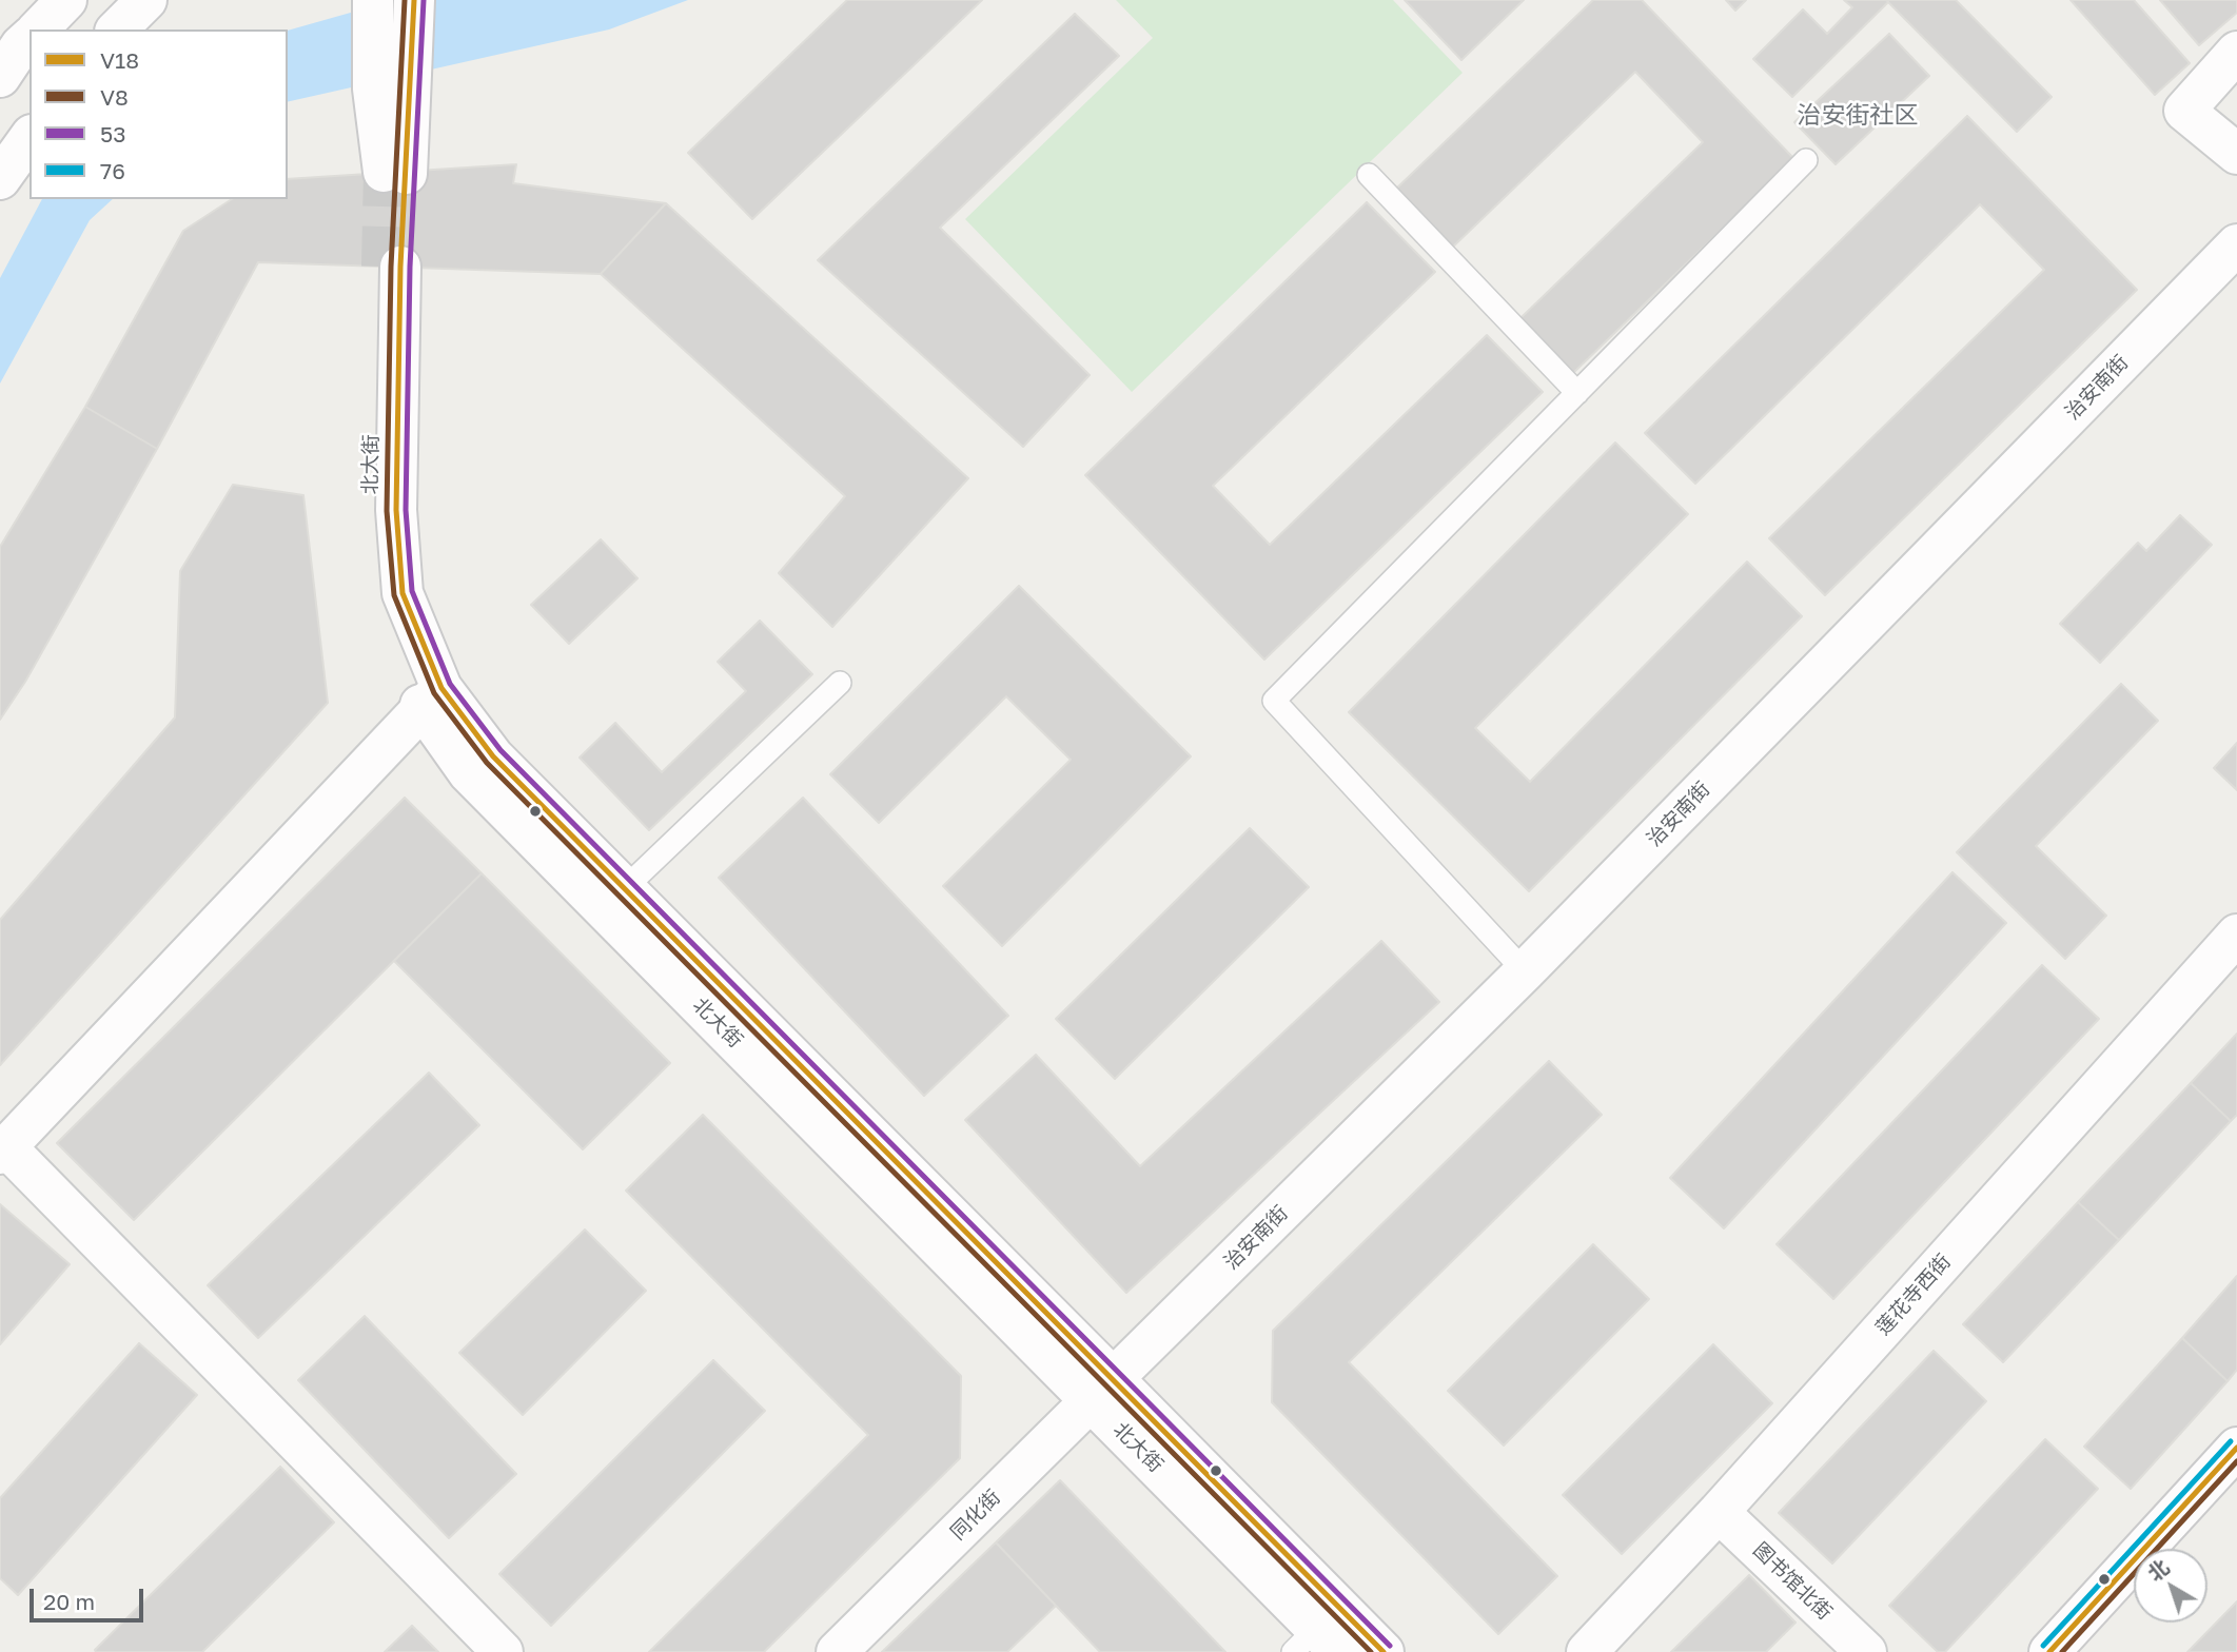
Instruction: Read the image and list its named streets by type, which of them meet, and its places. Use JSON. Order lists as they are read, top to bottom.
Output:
{
  "streets": {
    "street": [
      "治安南街",
      "北大街",
      "莲花寺西街",
      "同化街",
      "图书馆北街"
    ]
  },
  "crossings": [
    ["治安南街", "北大街"],
    ["治安南街", "同化街"],
    ["北大街", "同化街"],
    ["莲花寺西街", "图书馆北街"]
  ],
  "districts": ["治安街社区"],
  "lines": [
    "transit line V18",
    "transit line V8",
    "transit line 53",
    "transit line 76"
  ],
  "legend": [
    "V18",
    "V8",
    "53",
    "76"
  ],
  "scale_bar": "20 m",
  "north": "top left"
}
